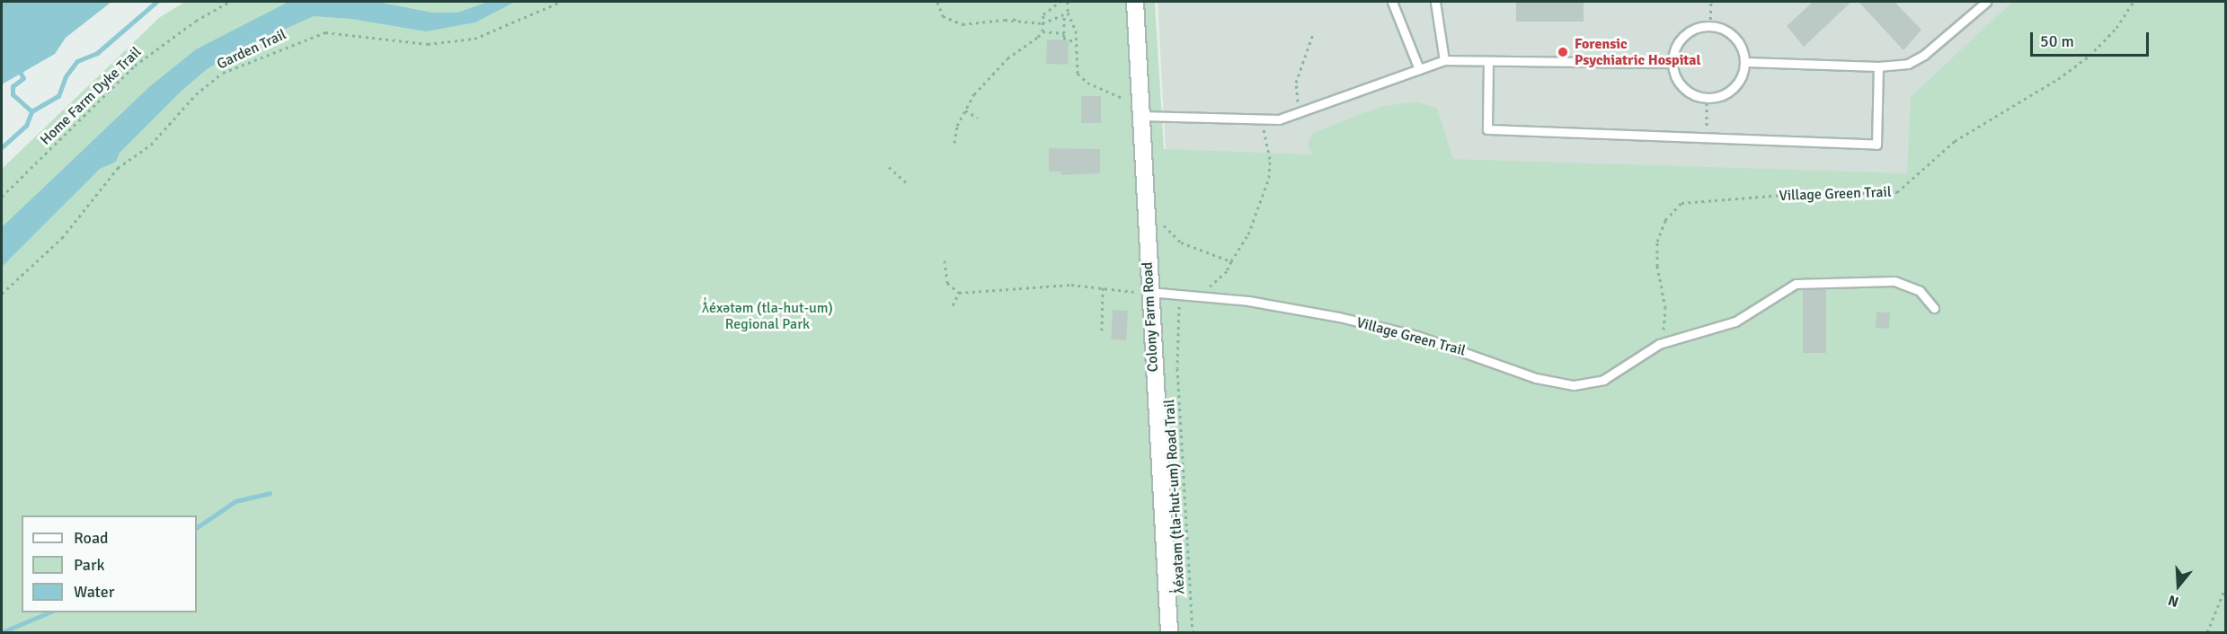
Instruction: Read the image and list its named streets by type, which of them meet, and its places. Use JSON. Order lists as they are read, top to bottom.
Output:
{
  "streets": {
    "street": ["Colony Farm Road"],
    "lane": ["Village Green Trail"],
    "path": ["Garden Trail", "Home Farm Dyke Trail", "ƛ̓éxətəm (tla-hut-um) Road Trail"]
  },
  "crossings": [
    ["Village Green Trail", "Colony Farm Road"],
    ["Village Green Trail", "ƛ̓éxətəm (tla-hut-um) Road Trail"]
  ],
  "parks": ["ƛ̓éxətəm (tla-hut-um) Regional Park"],
  "places": ["Forensic Psychiatric Hospital"],
  "legend": ["Road", "Park", "Water"],
  "scale_bar": "50 m",
  "north": "bottom"
}
